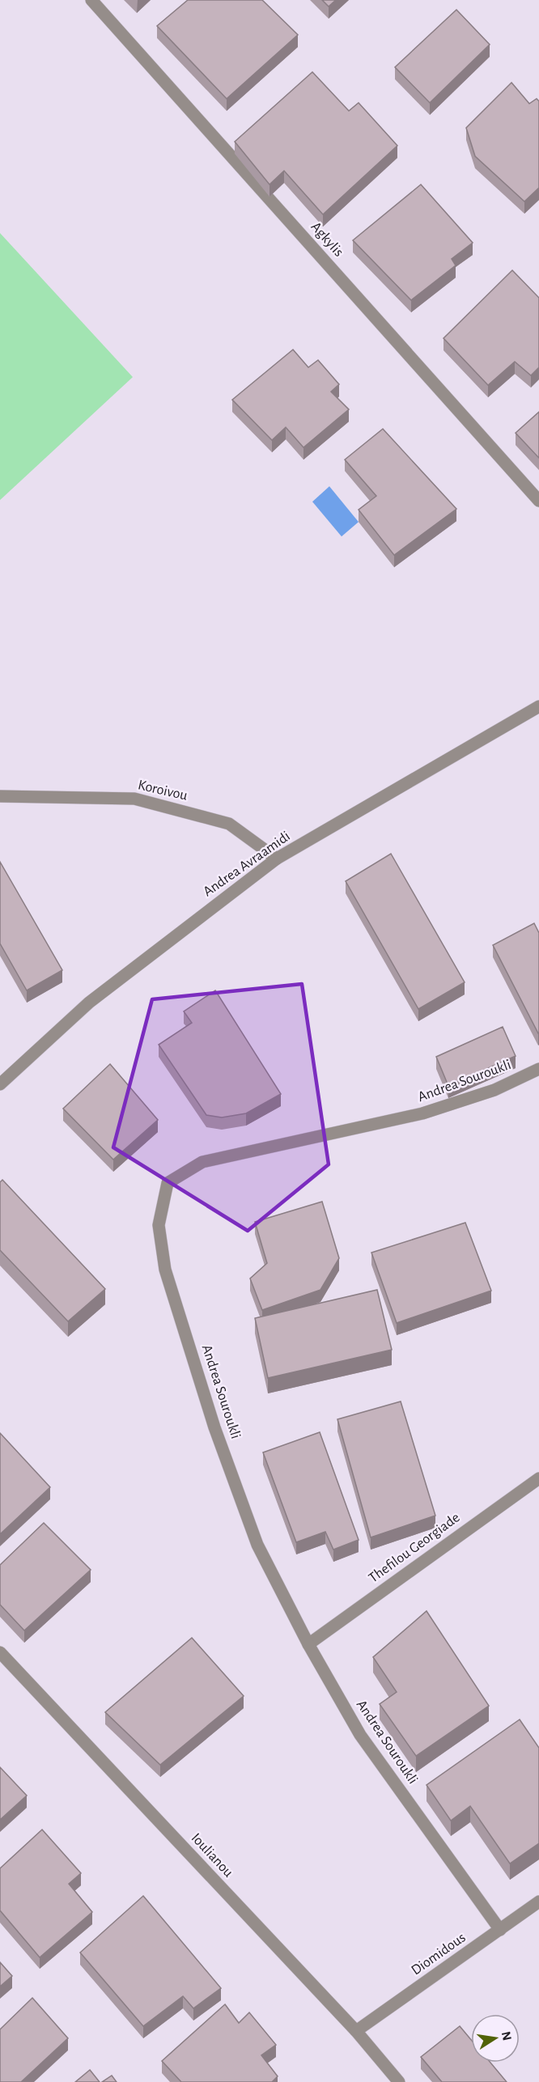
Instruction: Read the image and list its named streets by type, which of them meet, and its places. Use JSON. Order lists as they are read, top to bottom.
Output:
{
  "streets": {
    "street": [
      "Agkylis",
      "Koroivou",
      "Andrea Avraamidi",
      "Andrea Souroukli",
      "Thefilou Georgiade",
      "Ioulianou",
      "Diomidous"
    ]
  },
  "crossings": [
    ["Koroivou", "Andrea Avraamidi"],
    ["Andrea Souroukli", "Thefilou Georgiade"],
    ["Andrea Souroukli", "Diomidous"],
    ["Ioulianou", "Diomidous"]
  ],
  "north": "right"
}
